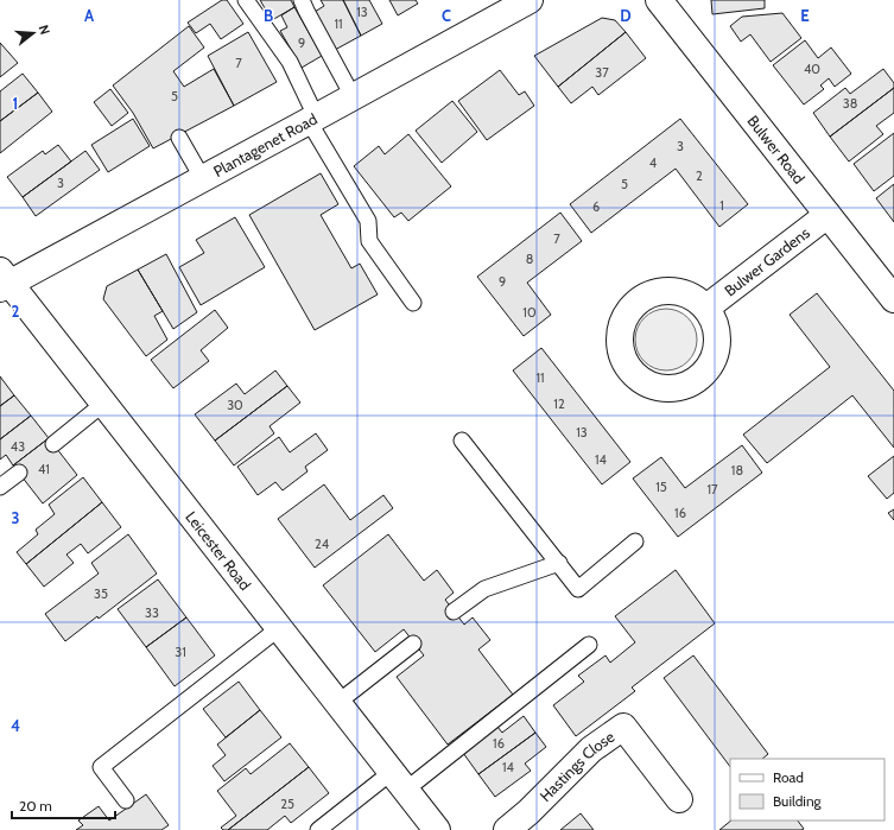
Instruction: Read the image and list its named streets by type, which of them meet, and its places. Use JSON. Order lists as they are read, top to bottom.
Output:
{
  "streets": {
    "street": [
      "Plantagenet Road",
      "Bulwer Road",
      "Bulwer Gardens",
      "Leicester Road",
      "Hastings Close"
    ]
  },
  "crossings": [
    ["Plantagenet Road", "Leicester Road"],
    ["Bulwer Road", "Bulwer Gardens"]
  ],
  "house_numbers": [
    "13",
    "11",
    "9",
    "7",
    "40",
    "37",
    "5",
    "38",
    "3",
    "4",
    "2",
    "3",
    "5",
    "1",
    "6",
    "7",
    "8",
    "9",
    "10",
    "11",
    "12",
    "30",
    "13",
    "43",
    "14",
    "41",
    "18",
    "15",
    "17",
    "16",
    "24",
    "35",
    "33",
    "31",
    "16",
    "14",
    "25"
  ],
  "legend": ["Road", "Building"],
  "scale_bar": "20 m",
  "north": "right",
  "grid": {
    "columns": [
      "A",
      "B",
      "C",
      "D",
      "E"
    ],
    "rows": [
      "1",
      "2",
      "3",
      "4"
    ]
  }
}
